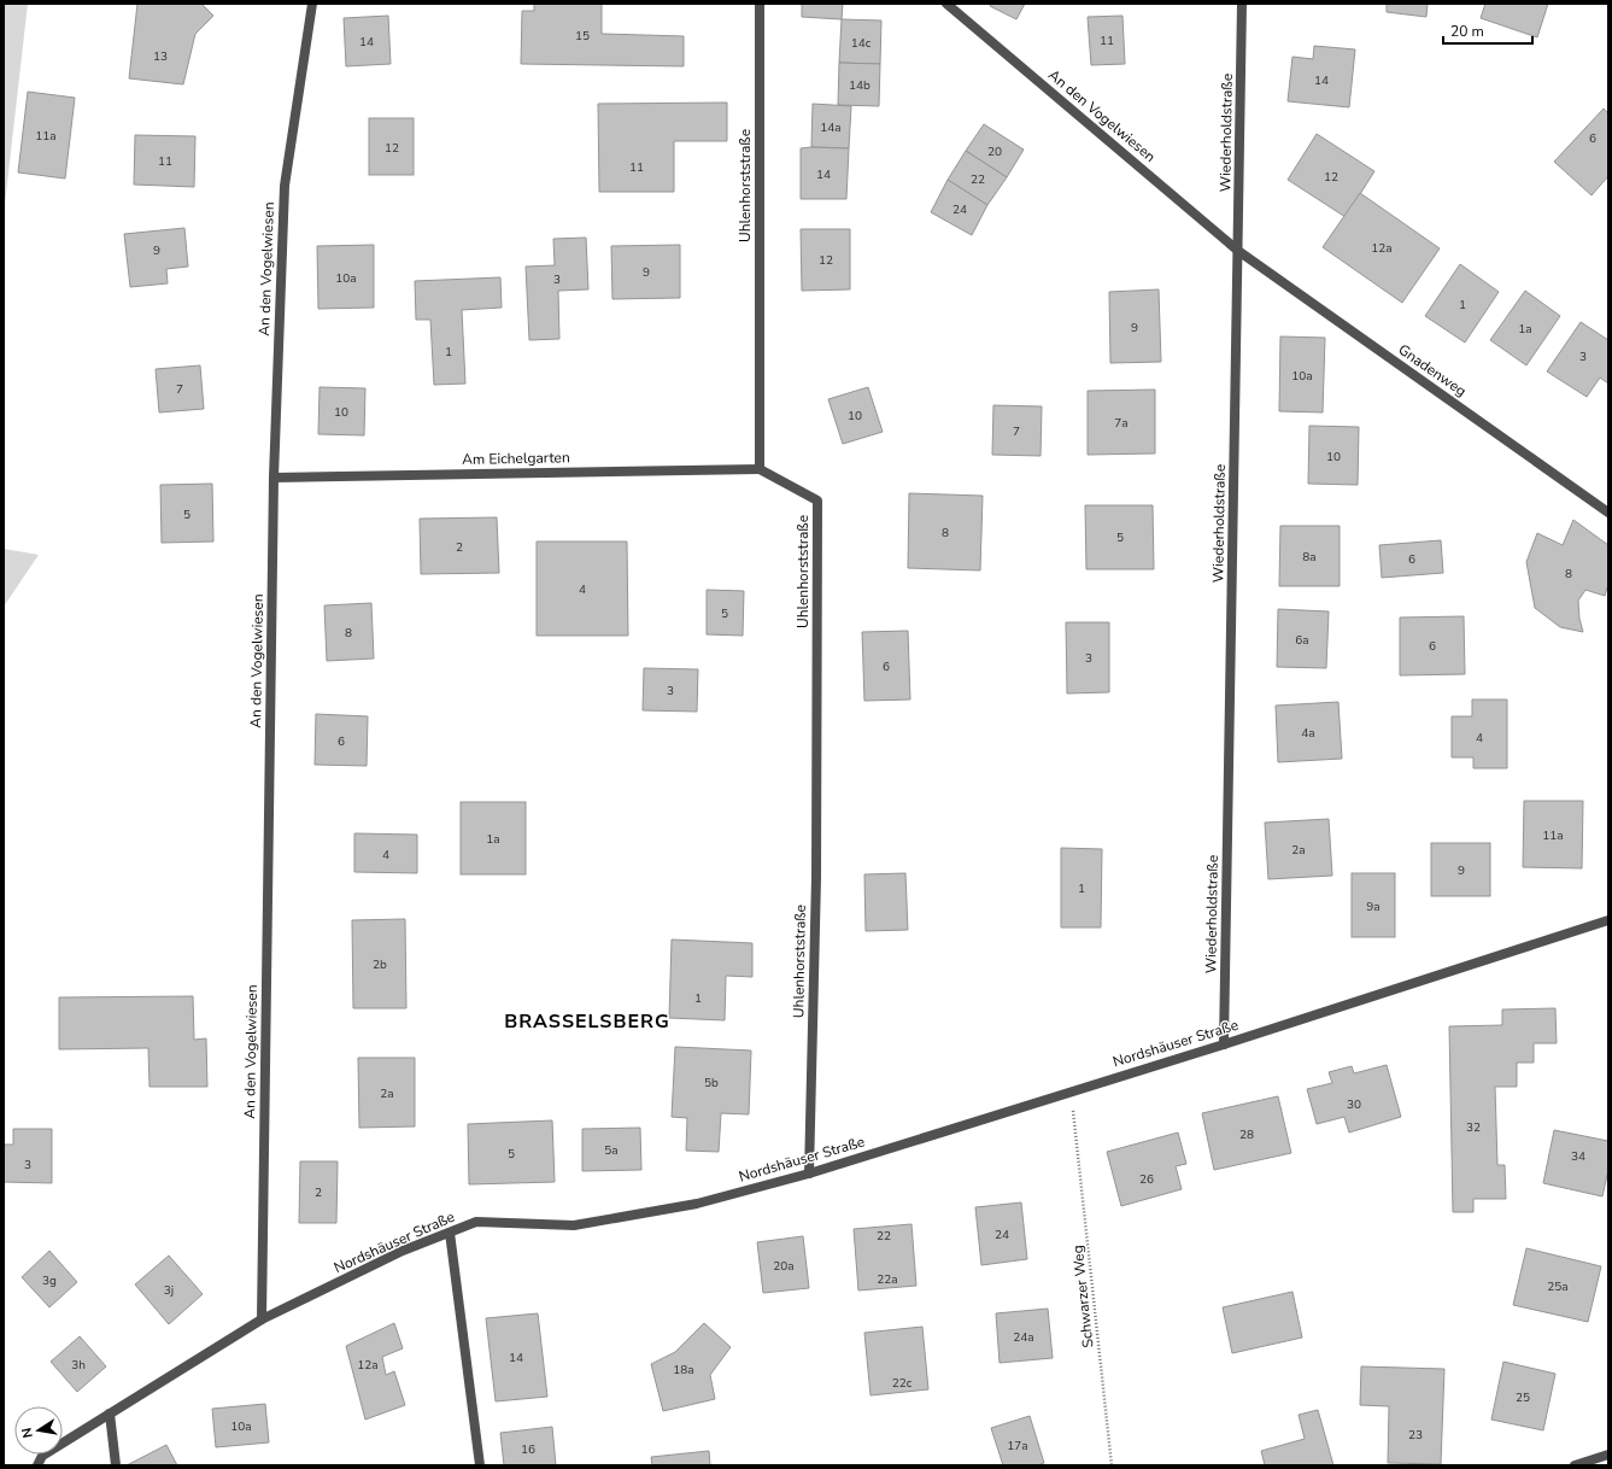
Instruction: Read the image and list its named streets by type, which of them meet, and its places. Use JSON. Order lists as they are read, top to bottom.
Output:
{
  "streets": {
    "street": [
      "An den Vogelwiesen",
      "Wiederholdstraße",
      "Uhlenhorststraße",
      "Gnadenweg",
      "Am Eichelgarten",
      "Nordshäuser Straße"
    ],
    "path": ["Schwarzer Weg"]
  },
  "crossings": [
    ["An den Vogelwiesen", "Wiederholdstraße"],
    ["An den Vogelwiesen", "Gnadenweg"],
    ["An den Vogelwiesen", "Am Eichelgarten"],
    ["An den Vogelwiesen", "Nordshäuser Straße"],
    ["Wiederholdstraße", "Gnadenweg"],
    ["Wiederholdstraße", "Nordshäuser Straße"],
    ["Uhlenhorststraße", "Am Eichelgarten"],
    ["Uhlenhorststraße", "Nordshäuser Straße"]
  ],
  "districts": ["BRASSELSBERG"],
  "house_numbers": [
    "15",
    "11",
    "14",
    "14c",
    "13",
    "14",
    "14b",
    "14a",
    "11a",
    "6",
    "12",
    "20",
    "11",
    "11",
    "14",
    "12",
    "22",
    "24",
    "12a",
    "9",
    "12",
    "9",
    "10a",
    "3",
    "1",
    "9",
    "1a",
    "1",
    "3",
    "10a",
    "7",
    "10",
    "10",
    "7a",
    "7",
    "10",
    "5",
    "8",
    "5",
    "2",
    "8a",
    "6",
    "8",
    "4",
    "5",
    "8",
    "6a",
    "6",
    "3",
    "6",
    "3",
    "4a",
    "4",
    "6",
    "11a",
    "1a",
    "2a",
    "4",
    "9",
    "1",
    "9a",
    "2b",
    "1",
    "5b",
    "2a",
    "30",
    "32",
    "28",
    "5a",
    "5",
    "34",
    "3",
    "26",
    "2",
    "24",
    "22",
    "20a",
    "22a",
    "3g",
    "25a",
    "3j",
    "24a",
    "14",
    "3h",
    "12a",
    "18a",
    "22c",
    "25",
    "10a",
    "23",
    "17a",
    "16"
  ],
  "scale_bar": "20 m",
  "north": "left"
}
